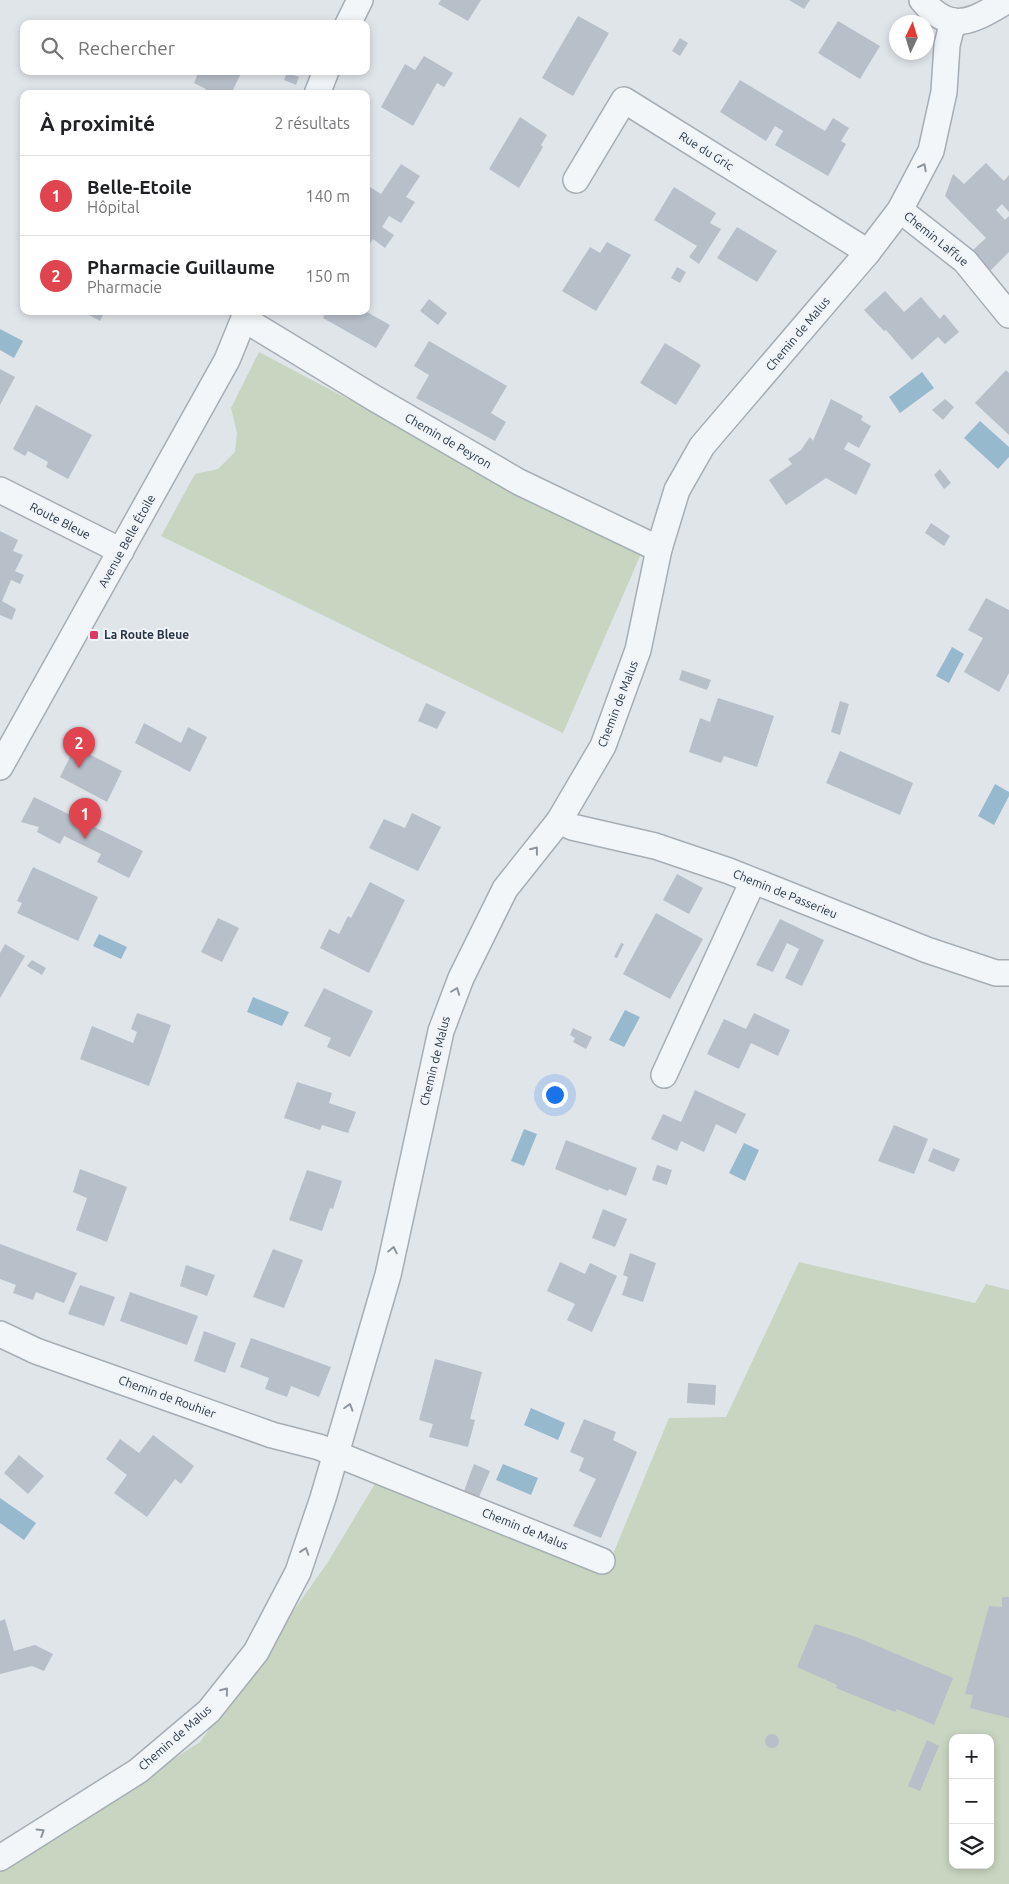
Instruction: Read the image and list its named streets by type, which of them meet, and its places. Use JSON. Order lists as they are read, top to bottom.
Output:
{
  "streets": {
    "street": [
      "Rue du Gric",
      "Chemin Laffue",
      "Chemin de Malus",
      "Chemin de Peyron",
      "Route Bleue",
      "Avenue Belle Étoile",
      "Chemin de Passerieu",
      "Chemin de Rouhier"
    ]
  },
  "crossings": [
    ["Rue du Gric", "Chemin de Malus"],
    ["Chemin Laffue", "Chemin de Malus"],
    ["Chemin de Malus", "Chemin de Peyron"],
    ["Chemin de Malus", "Chemin de Passerieu"],
    ["Chemin de Malus", "Chemin de Rouhier"],
    ["Chemin de Peyron", "Avenue Belle Étoile"],
    ["Route Bleue", "Avenue Belle Étoile"]
  ],
  "one_way": ["Chemin de Malus"],
  "places": {
    "transit": ["La Route Bleue"]
  },
  "north": "top",
  "page": {
    "search": "Rechercher",
    "heading": ["À proximité", "2 résultats"],
    "list": [
      {
        "mark": "1",
        "name": "Belle-Etoile",
        "note": "Hôpital",
        "value": "140 m"
      },
      {
        "mark": "2",
        "name": "Pharmacie Guillaume",
        "note": "Pharmacie",
        "value": "150 m"
      }
    ],
    "pins": ["2", "1"],
    "map_buttons": ["+", "−"]
  }
}
